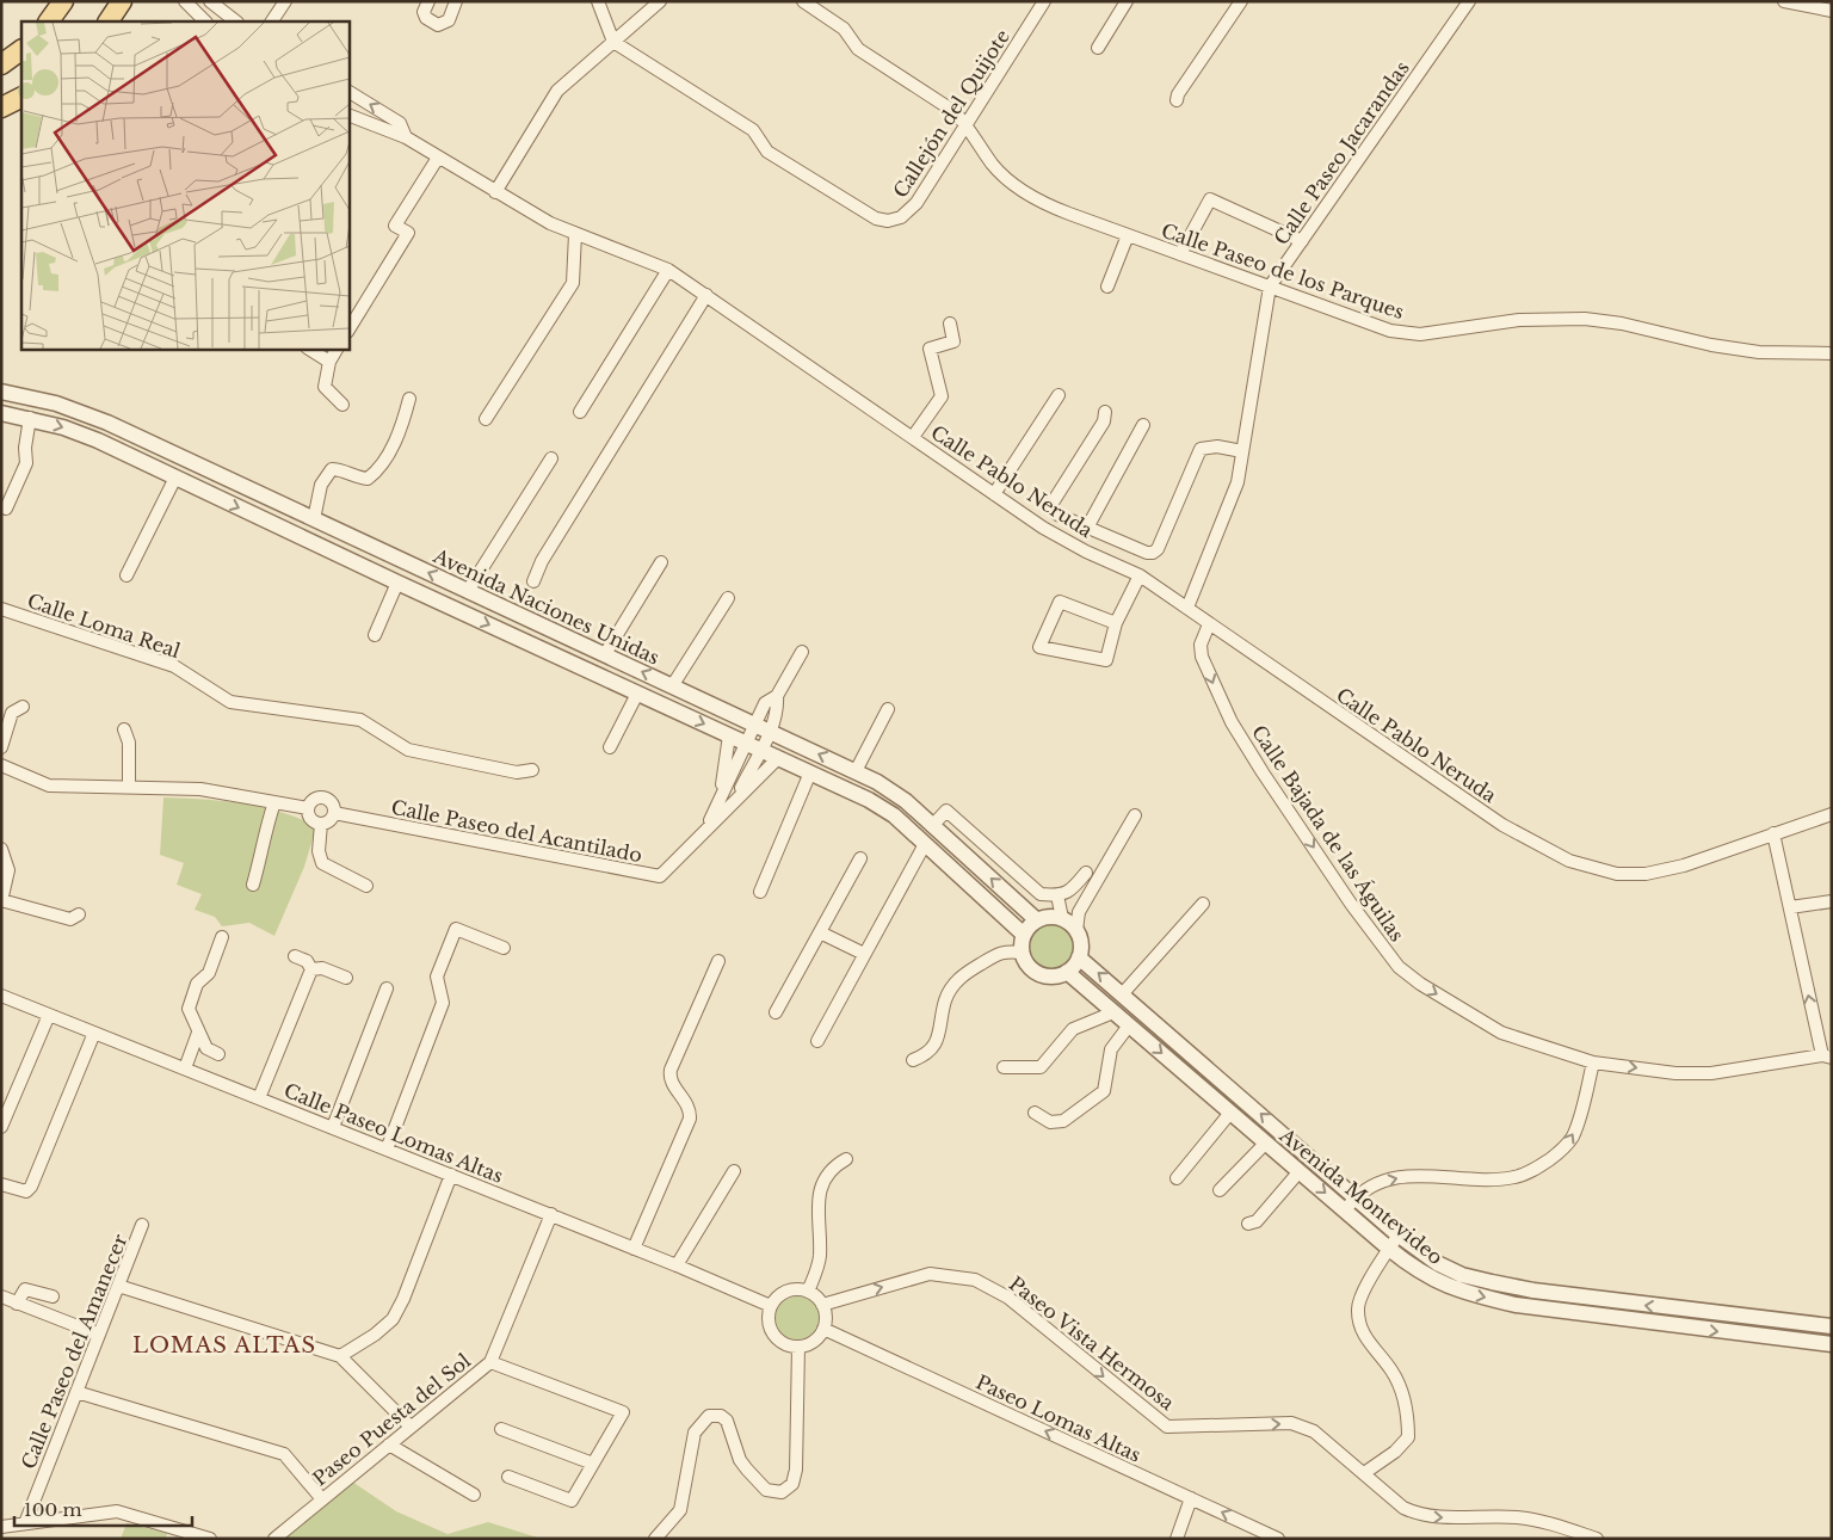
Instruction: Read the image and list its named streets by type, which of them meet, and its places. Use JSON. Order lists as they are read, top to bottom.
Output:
{
  "streets": {
    "street": [
      "Callejón del Quijote",
      "Calle Paseo Jacarandas",
      "Calle Paseo de los Parques",
      "Calle Pablo Neruda",
      "Avenida Naciones Unidas",
      "Calle Loma Real",
      "Calle Paseo del Acantilado",
      "Calle Bajada de las Águilas",
      "Calle Paseo Lomas Altas",
      "Avenida Montevideo",
      "Paseo Vista Hermosa",
      "Calle Paseo del Amanecer",
      "Paseo Lomas Altas",
      "Paseo Puesta del Sol"
    ]
  },
  "crossings": [
    ["Callejón del Quijote", "Calle Paseo de los Parques"],
    ["Calle Paseo Jacarandas", "Calle Paseo de los Parques"],
    ["Calle Paseo Jacarandas", "Calle Pablo Neruda"],
    ["Calle Pablo Neruda", "Calle Bajada de las Águilas"],
    ["Avenida Naciones Unidas", "Calle Paseo del Acantilado"],
    ["Avenida Naciones Unidas", "Avenida Montevideo"],
    ["Calle Paseo Lomas Altas", "Paseo Vista Hermosa"],
    ["Calle Paseo Lomas Altas", "Paseo Lomas Altas"],
    ["Calle Paseo Lomas Altas", "Paseo Puesta del Sol"],
    ["Paseo Vista Hermosa", "Paseo Lomas Altas"]
  ],
  "one_way": ["Calle Bajada de las Águilas", "Paseo Vista Hermosa", "Paseo Lomas Altas"],
  "districts": ["LOMAS ALTAS"],
  "scale_bar": "100 m"
}
